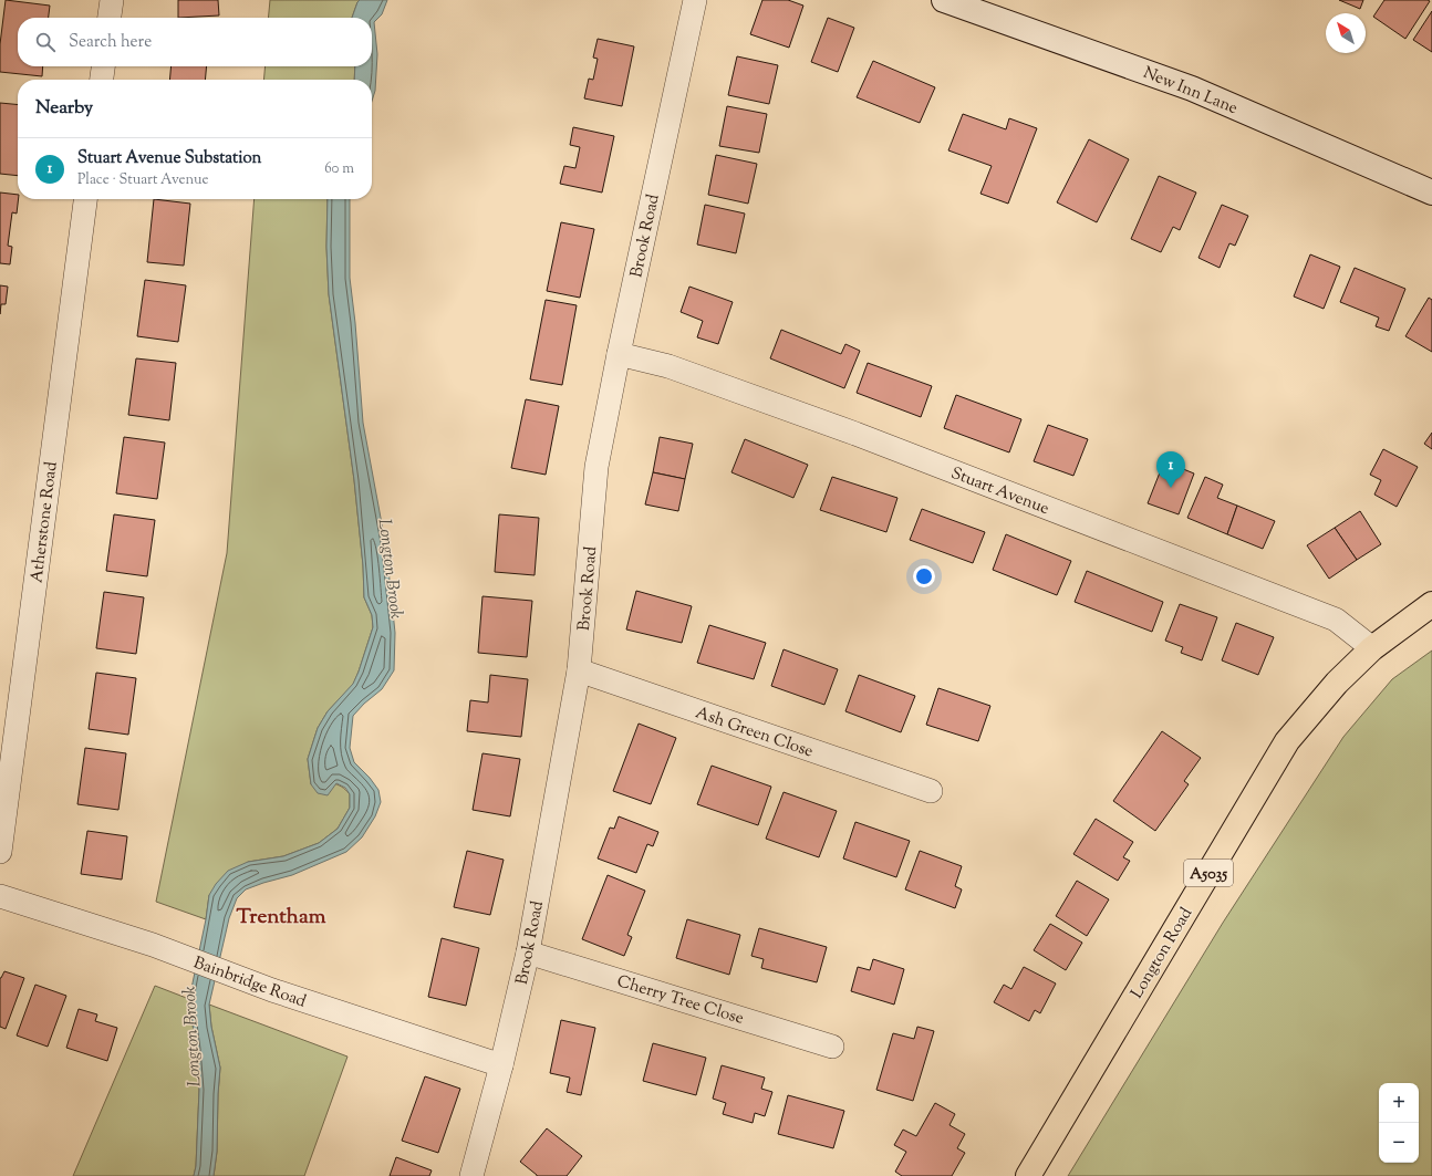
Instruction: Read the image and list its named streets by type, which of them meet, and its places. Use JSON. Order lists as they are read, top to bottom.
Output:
{
  "streets": {
    "main road": ["A5035", "Longton Road"],
    "street": [
      "New Inn Lane",
      "Brook Road",
      "Stuart Avenue",
      "Atherstone Road",
      "Ash Green Close",
      "Bainbridge Road",
      "Cherry Tree Close"
    ]
  },
  "crossings": [
    ["Brook Road", "Stuart Avenue"],
    ["Brook Road", "Ash Green Close"],
    ["Brook Road", "Bainbridge Road"],
    ["Brook Road", "Cherry Tree Close"],
    ["Stuart Avenue", "Longton Road"]
  ],
  "districts": ["Trentham"],
  "water": ["Longton Brook"],
  "north": "top left",
  "page": {
    "search": "Search here",
    "heading": "Nearby",
    "list": [
      {
        "mark": "1",
        "name": "Stuart Avenue Substation",
        "note": "Place · Stuart Avenue",
        "value": "60 m"
      }
    ],
    "pins": "1",
    "map_buttons": ["+", "−"]
  }
}
